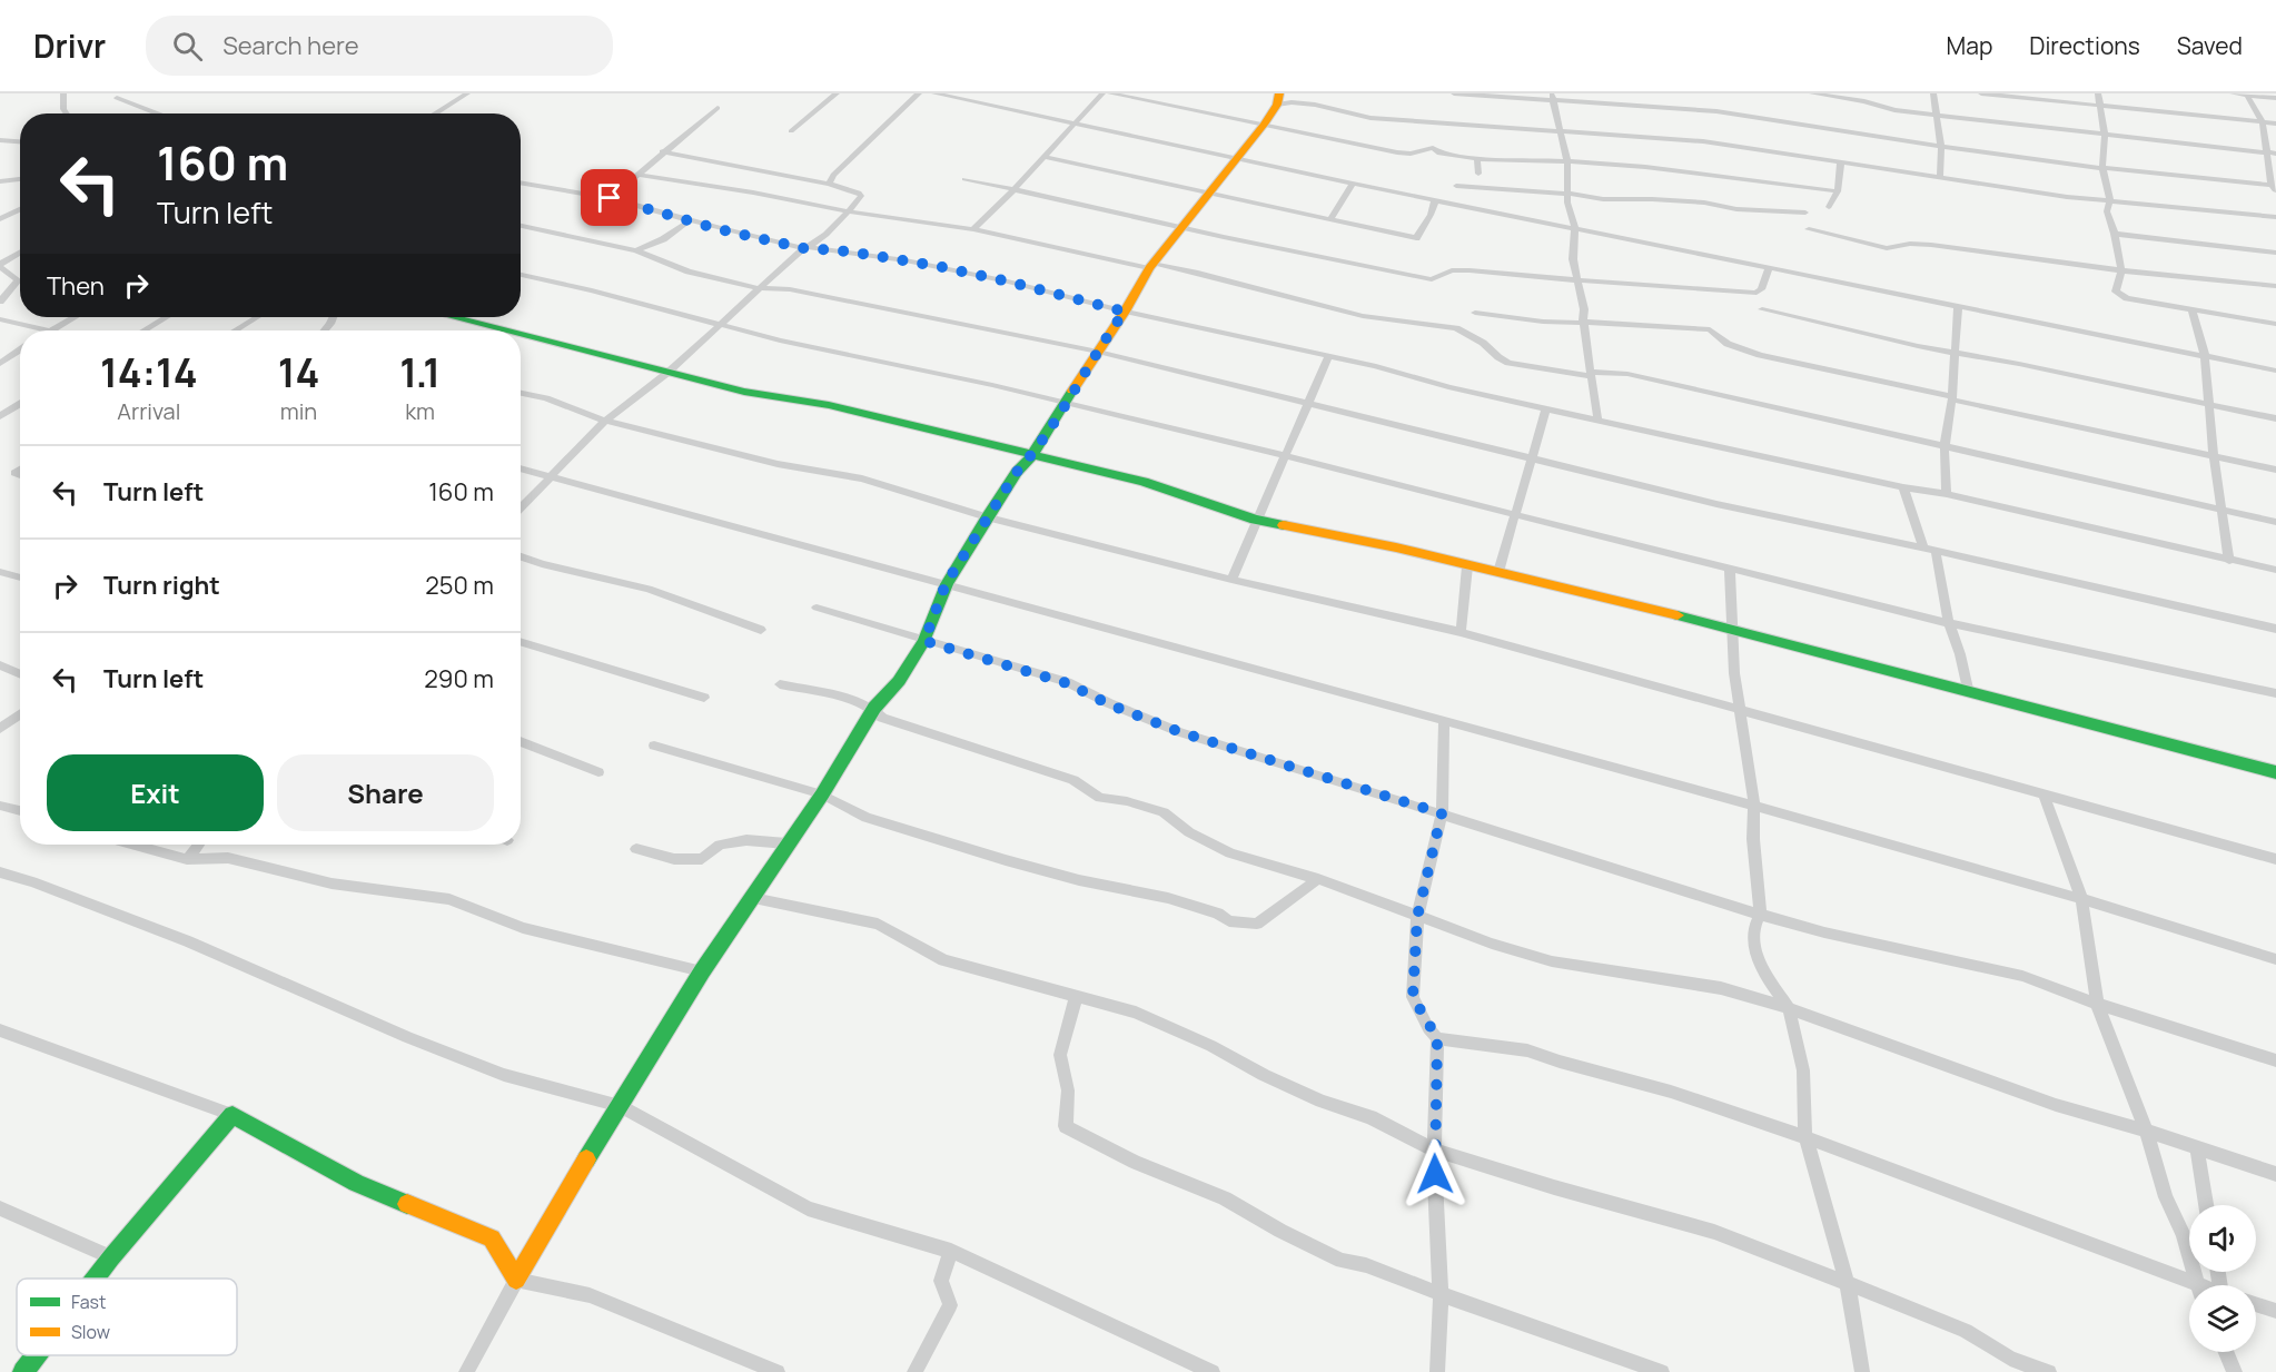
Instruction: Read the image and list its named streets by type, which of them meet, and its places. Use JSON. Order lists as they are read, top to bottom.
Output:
{
  "legend": ["Fast", "Slow"],
  "page": {
    "header": "Drivr",
    "search": "Search here",
    "nav": ["Map", "Directions", "Saved"],
    "turn": ["160 m", "Turn left"],
    "then": "Then",
    "eta": [
      "14:14",
      "Arrival",
      "14",
      "min",
      "1.1",
      "km"
    ],
    "list": [
      {
        "name": "Turn left",
        "value": "160 m"
      },
      {
        "name": "Turn right",
        "value": "250 m"
      },
      {
        "name": "Turn left",
        "value": "290 m"
      }
    ],
    "buttons": ["Exit", "Share"]
  }
}
